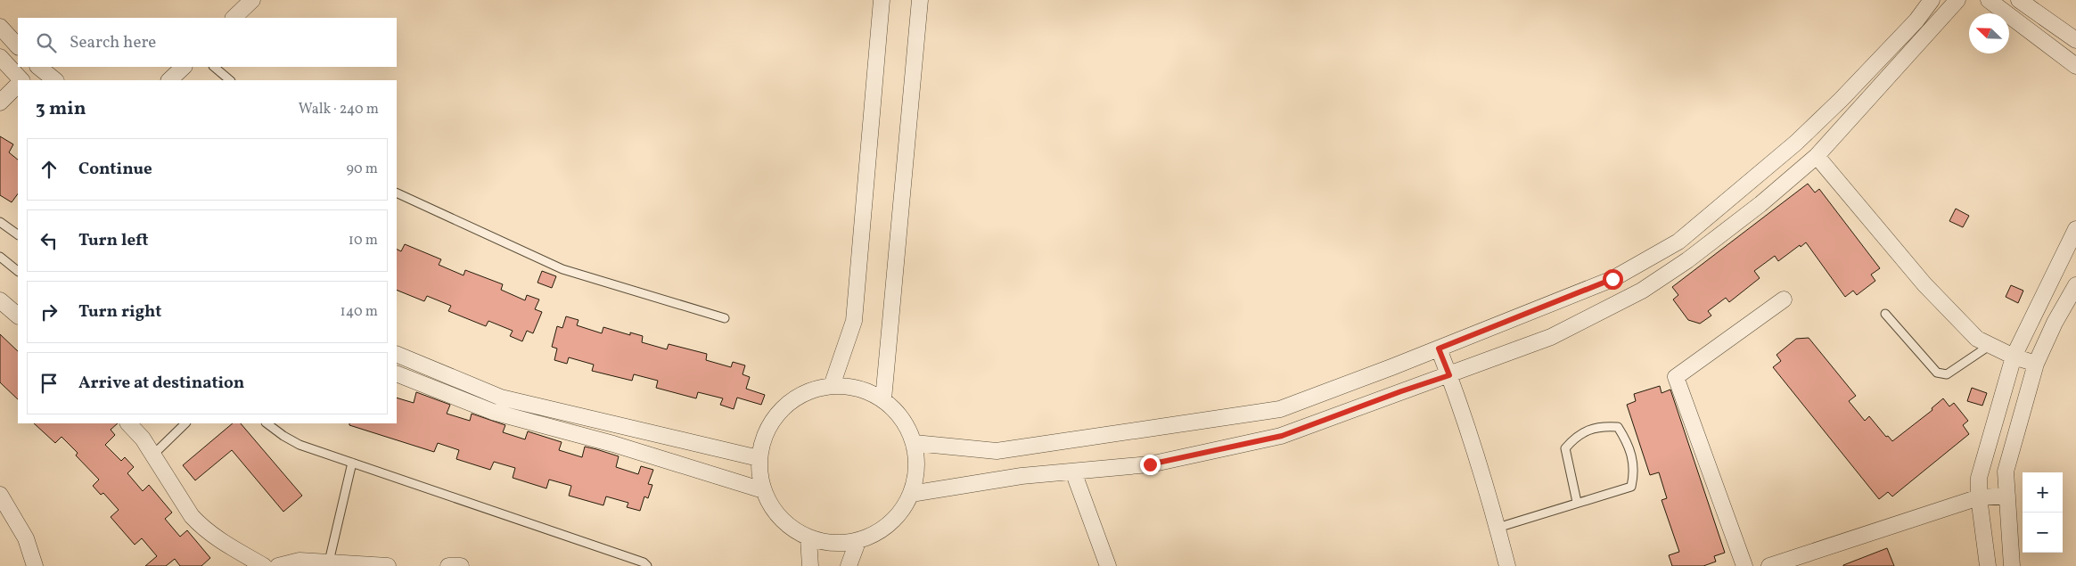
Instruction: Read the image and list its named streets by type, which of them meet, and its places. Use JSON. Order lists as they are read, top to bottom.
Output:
{
  "north": "top left",
  "page": {
    "search": "Search here",
    "heading": ["3 min", "Walk · 240 m"],
    "list": [
      ["Continue", "90 m"],
      ["Turn left", "10 m"],
      ["Turn right", "140 m"],
      "Arrive at destination"
    ],
    "map_buttons": ["+", "−"]
  }
}
